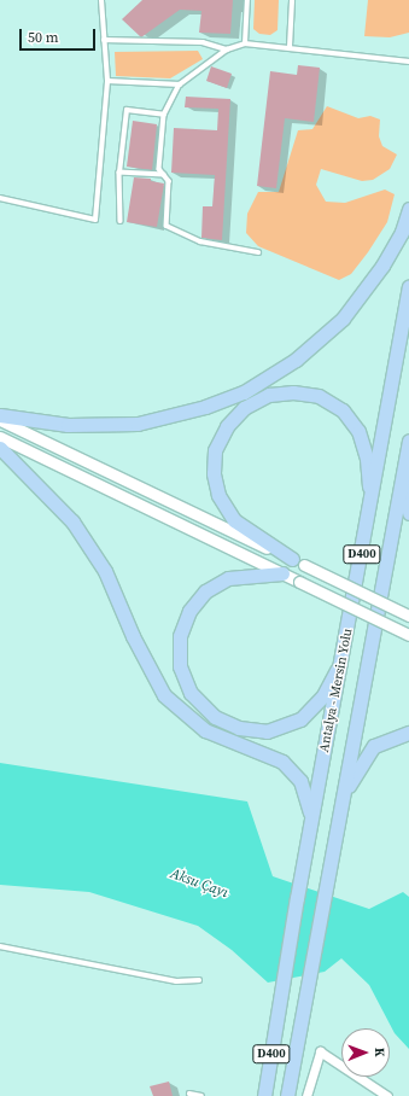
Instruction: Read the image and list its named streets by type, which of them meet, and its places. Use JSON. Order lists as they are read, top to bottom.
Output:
{
  "streets": {
    "highway": ["D400", "Antalya - Mersin Yolu"]
  },
  "water": ["Aksu Çayı"],
  "scale_bar": "50 m",
  "north": "right"
}
